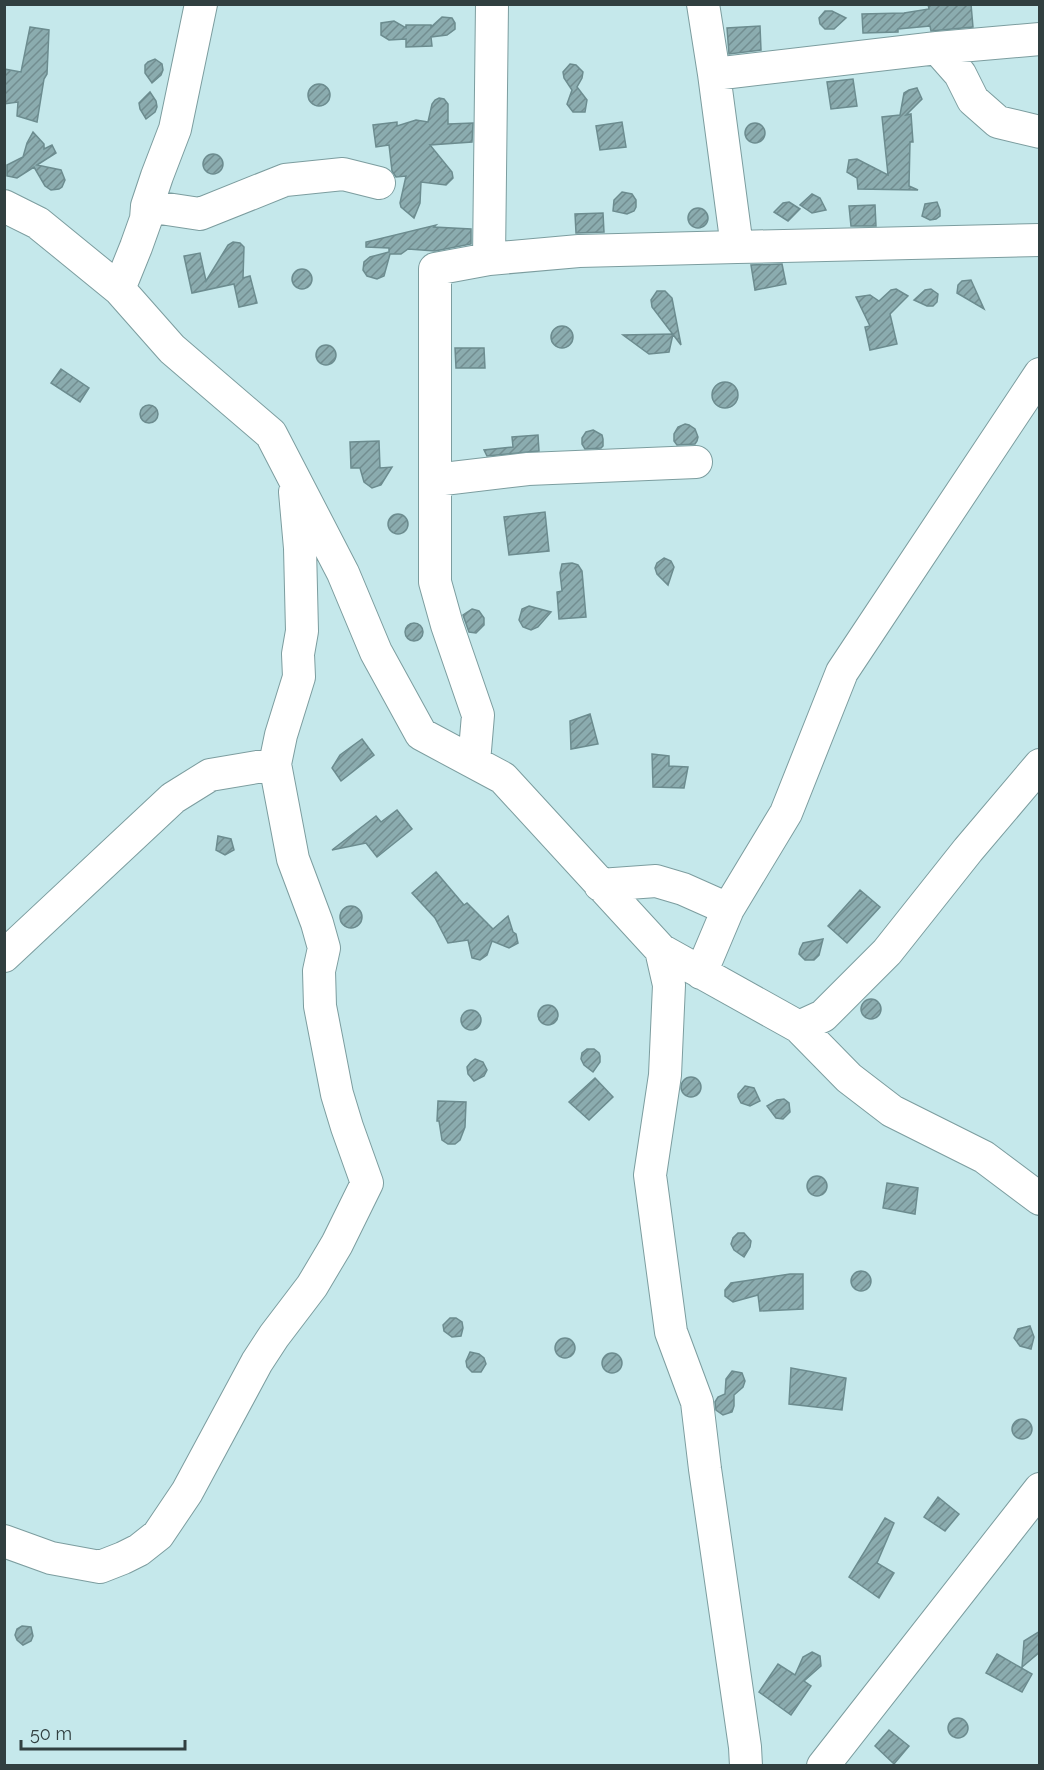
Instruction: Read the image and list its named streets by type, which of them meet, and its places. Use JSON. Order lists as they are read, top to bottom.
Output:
{
  "scale_bar": "50 m"
}
